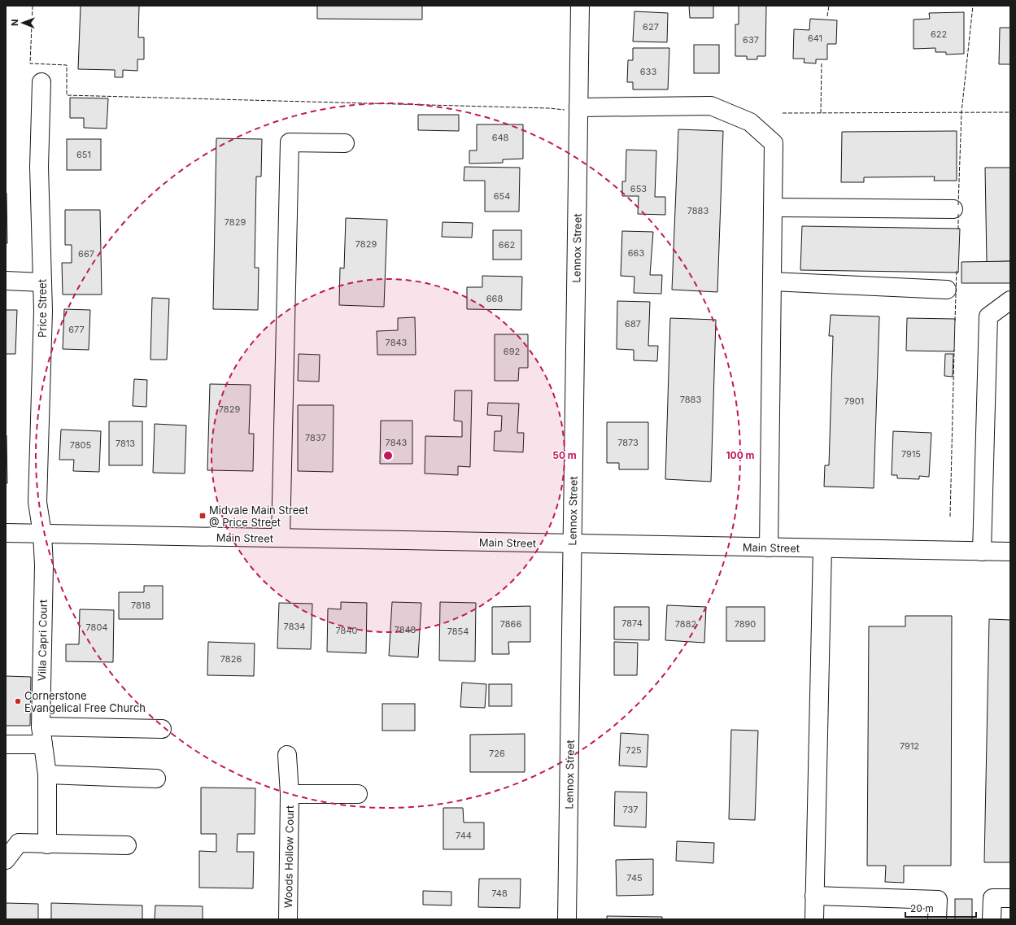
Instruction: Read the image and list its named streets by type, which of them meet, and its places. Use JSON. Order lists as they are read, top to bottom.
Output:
{
  "streets": {
    "street": [
      "Lennox Street",
      "Price Street",
      "Main Street",
      "Villa Capri Court",
      "Woods Hollow Court"
    ]
  },
  "crossings": [
    ["Lennox Street", "Main Street"],
    ["Price Street", "Main Street"],
    ["Price Street", "Villa Capri Court"],
    ["Main Street", "Villa Capri Court"]
  ],
  "places": {
    "transit": ["Midvale Main Street @ Price Street"],
    "other": ["Cornerstone Evangelical Free Church"]
  },
  "house_numbers": [
    "627",
    "622",
    "641",
    "637",
    "633",
    "648",
    "651",
    "653",
    "654",
    "7883",
    "7829",
    "7829",
    "662",
    "663",
    "667",
    "668",
    "687",
    "677",
    "7843",
    "692",
    "7883",
    "7901",
    "7829",
    "7837",
    "7843",
    "7873",
    "7813",
    "7805",
    "7915",
    "7818",
    "7874",
    "7866",
    "7882",
    "7890",
    "7834",
    "7804",
    "7848",
    "7840",
    "7854",
    "7826",
    "7912",
    "725",
    "726",
    "737",
    "744",
    "745",
    "748"
  ],
  "scale_bar": "20 m",
  "north": "left",
  "rings": ["50 m", "100 m"]
}
